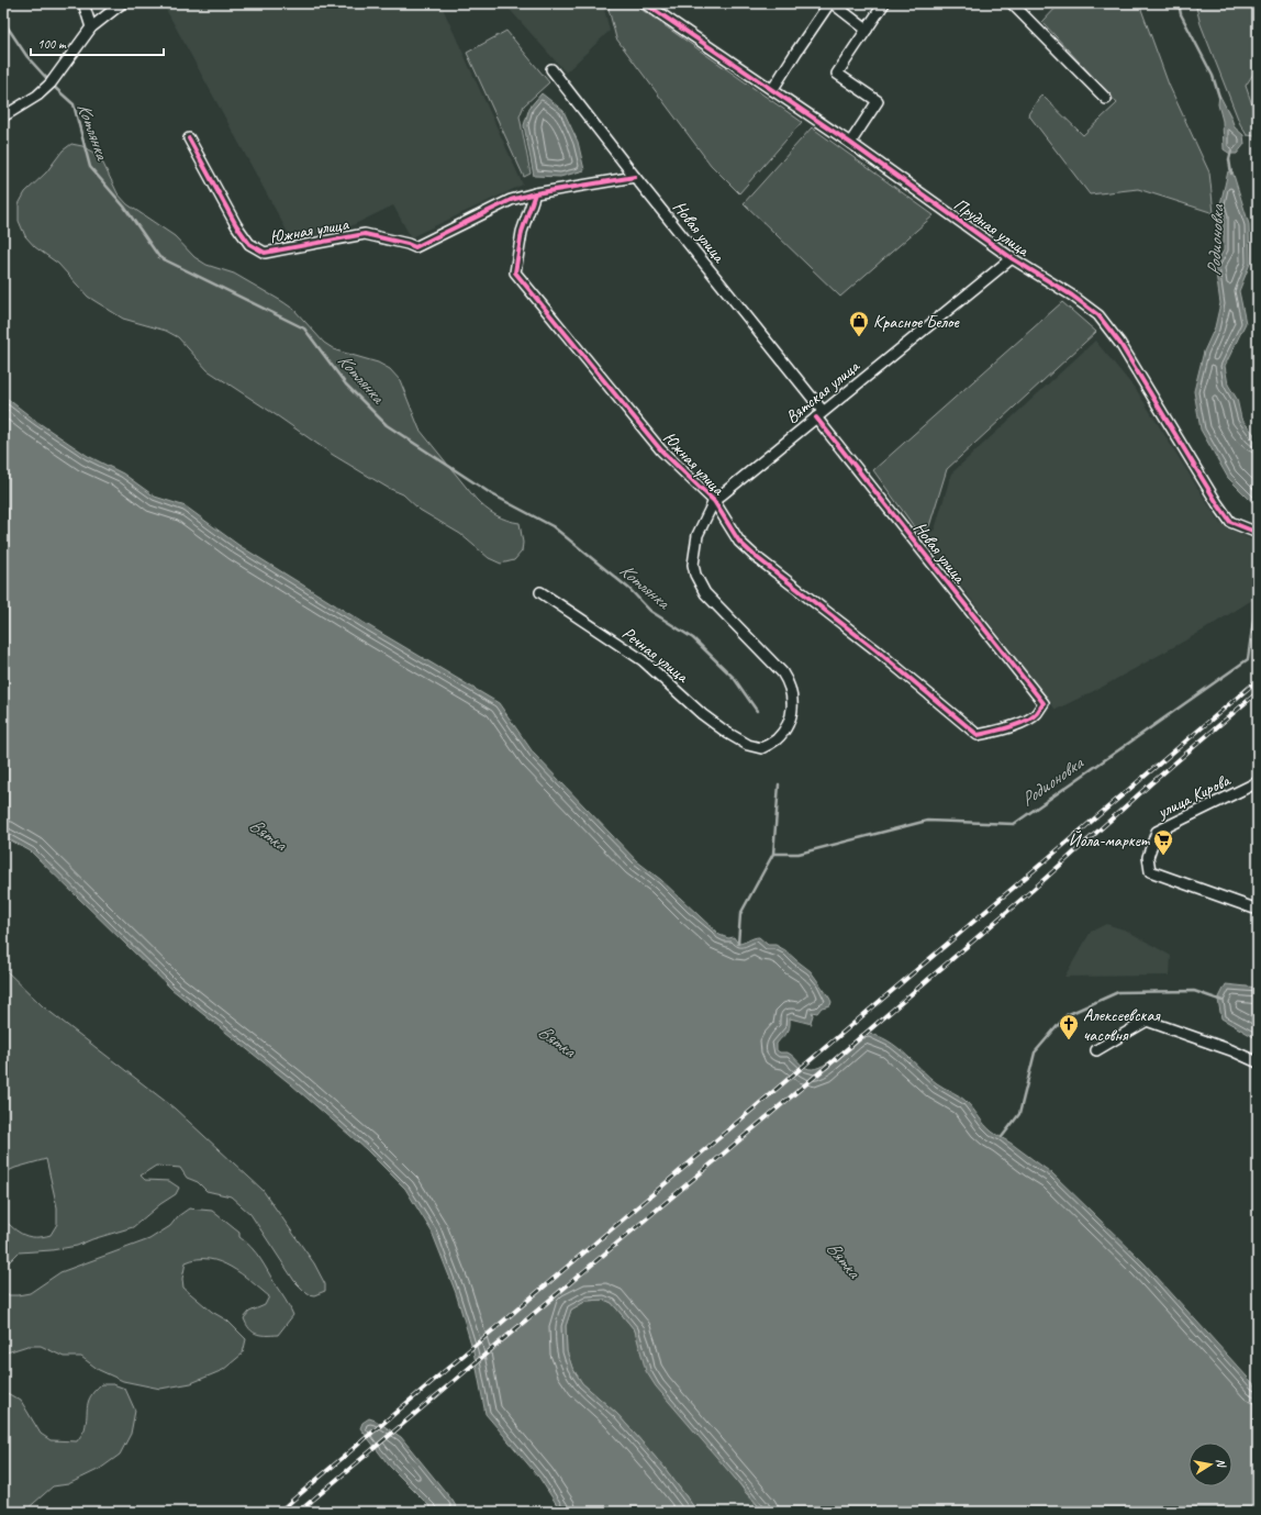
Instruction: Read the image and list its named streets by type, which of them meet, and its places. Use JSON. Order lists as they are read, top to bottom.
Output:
{
  "streets": {
    "street": [
      "Прудная улица",
      "Южная улица",
      "Новая улица",
      "Вятская улица",
      "Речная улица",
      "улица Кирова"
    ]
  },
  "crossings": [
    ["Прудная улица", "Вятская улица"],
    ["Южная улица", "Новая улица"],
    ["Южная улица", "Вятская улица"],
    ["Новая улица", "Вятская улица"],
    ["Вятская улица", "Речная улица"]
  ],
  "water": ["Котлянка", "Родионовка", "Вятка"],
  "places": {
    "shop": ["Красное Белое"],
    "supermarket": ["Йола-маркет"],
    "church": ["Алексеевская часовня"]
  },
  "scale_bar": "100 m",
  "north": "right"
}
